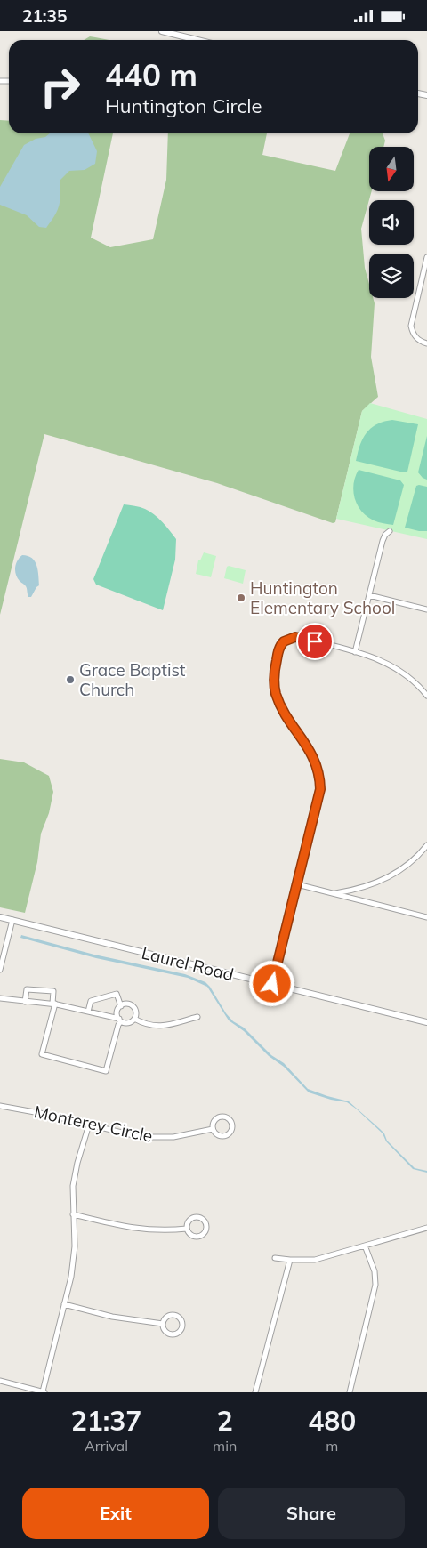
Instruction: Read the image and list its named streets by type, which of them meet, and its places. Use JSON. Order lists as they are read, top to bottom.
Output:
{
  "streets": {
    "street": ["Laurel Road", "Monterey Circle"]
  },
  "places": ["Huntington Elementary School", "Grace Baptist Church"],
  "north": "bottom",
  "page": {
    "status": "21:35",
    "turn": ["440 m", "Huntington Circle"],
    "eta": [
      "21:37",
      "Arrival",
      "2",
      "min",
      "480",
      "m"
    ],
    "buttons": ["Exit", "Share"]
  }
}
